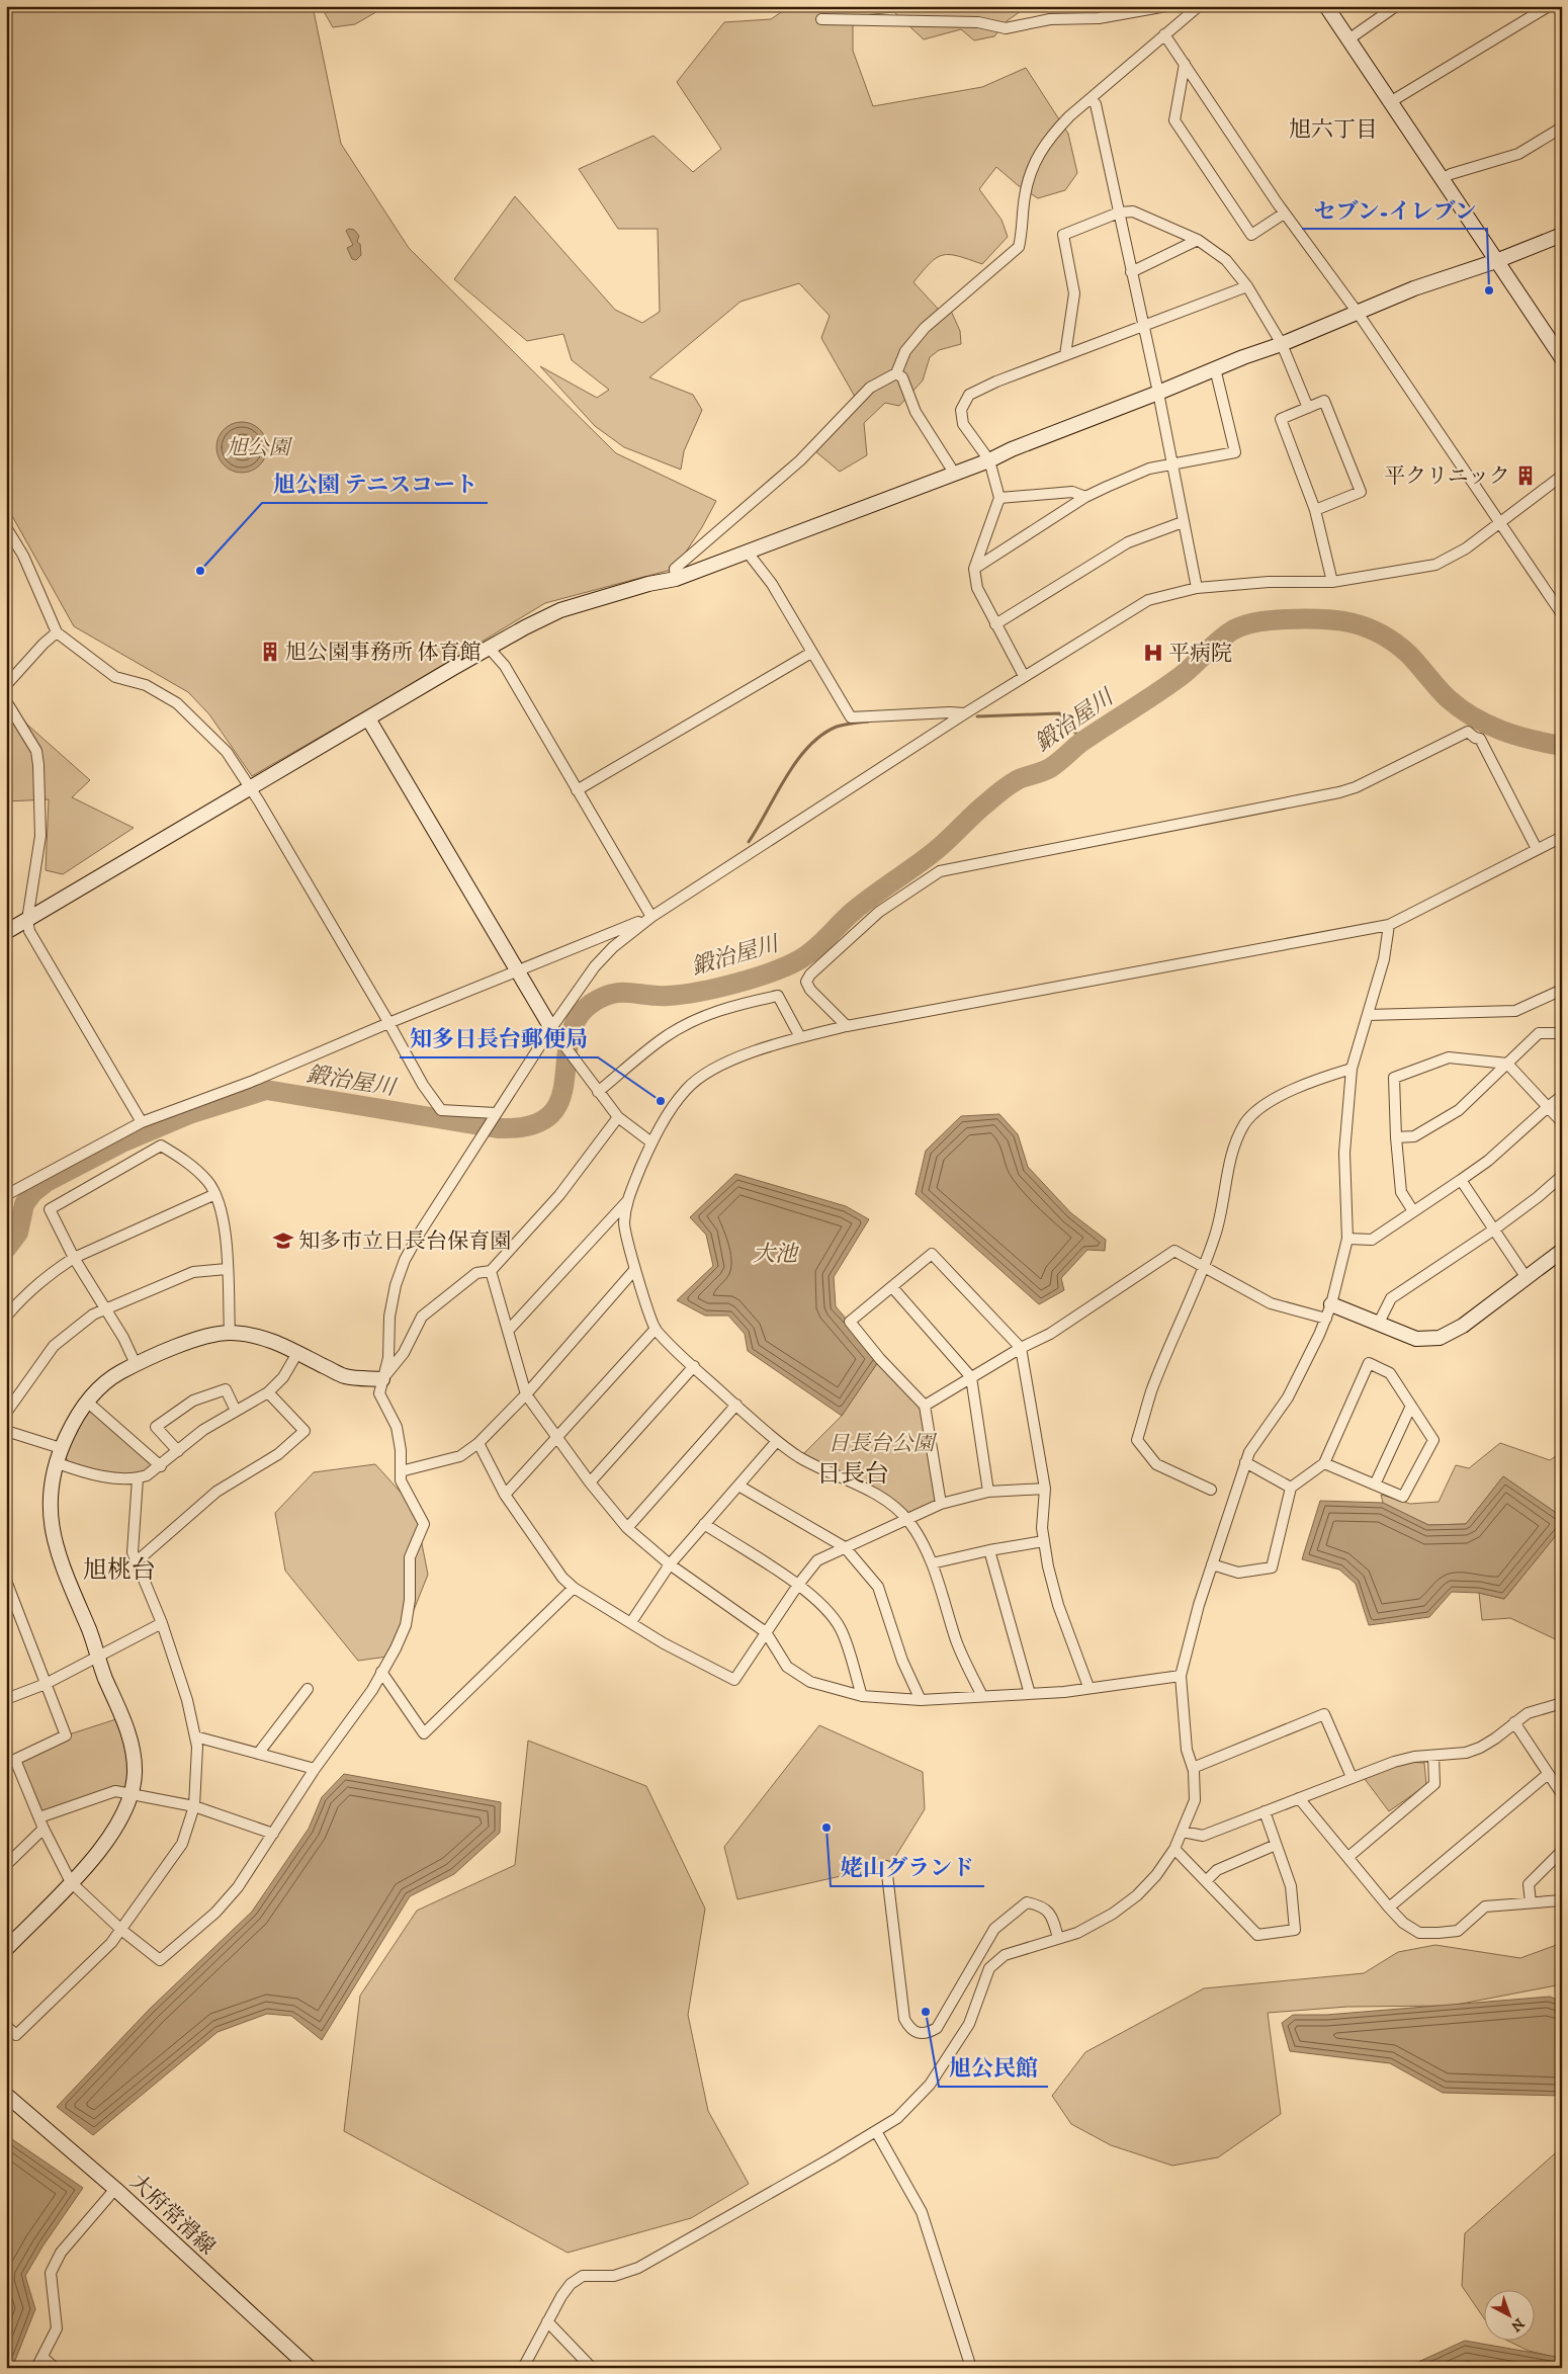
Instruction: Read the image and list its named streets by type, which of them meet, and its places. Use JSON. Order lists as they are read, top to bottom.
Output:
{
  "streets": {
    "street": ["大府常滑線"]
  },
  "districts": ["旭六丁目", "日長台", "旭桃台"],
  "water": ["鍛治屋川", "大池"],
  "parks": ["旭公園", "日長台公園"],
  "places": {
    "other": [
      "セブン-イレブン",
      "旭公園 テニスコート",
      "知多日長台郵便局",
      "姥山グランド",
      "旭公民館"
    ],
    "building": ["平クリニック", "旭公園事務所 体育館"],
    "hospital": ["平病院"],
    "school or university": ["知多市立日長台保育園"]
  },
  "north": "bottom right"
}
